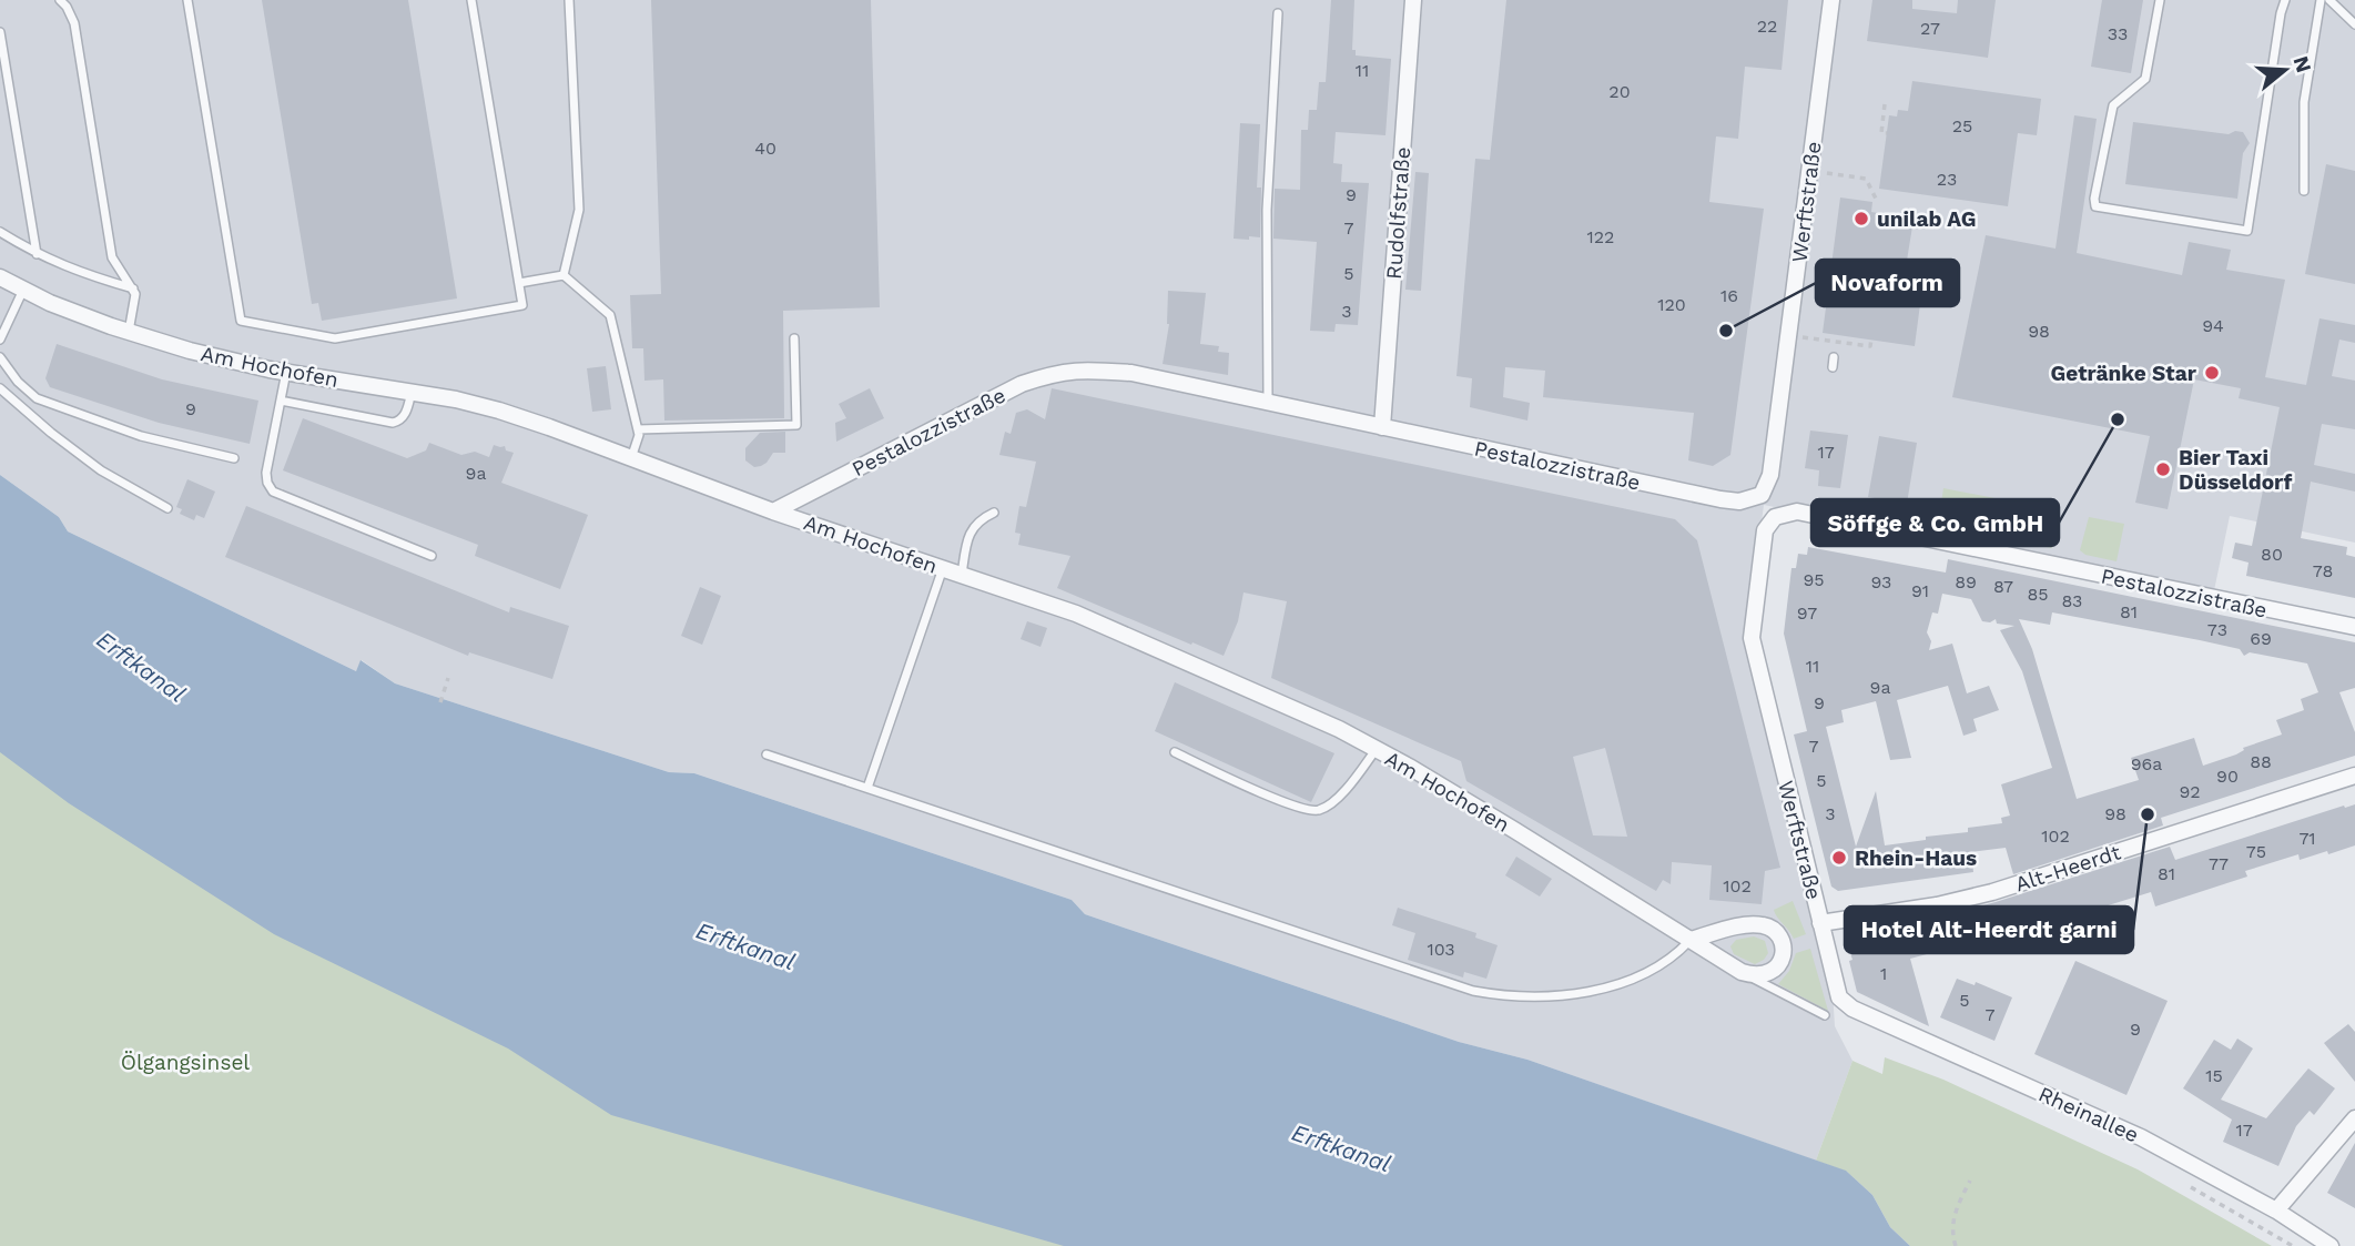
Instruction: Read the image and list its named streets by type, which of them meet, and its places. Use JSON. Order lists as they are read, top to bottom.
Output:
{
  "streets": {
    "street": [
      "Werftstraße",
      "Rudolfstraße",
      "Am Hochofen",
      "Pestalozzistraße",
      "Alt-Heerdt",
      "Rheinallee"
    ]
  },
  "crossings": [
    ["Werftstraße", "Pestalozzistraße"],
    ["Werftstraße", "Alt-Heerdt"],
    ["Werftstraße", "Rheinallee"],
    ["Rudolfstraße", "Pestalozzistraße"],
    ["Am Hochofen", "Pestalozzistraße"]
  ],
  "water": ["Erftkanal"],
  "parks": ["Ölgangsinsel"],
  "places": [
    "unilab AG",
    "Novaform",
    "Getränke Star",
    "Söffge & Co. GmbH",
    "Bier Taxi Düsseldorf",
    "Hotel Alt-Heerdt garni",
    "Rhein-Haus"
  ],
  "house_numbers": [
    "22",
    "27",
    "33",
    "11",
    "20",
    "25",
    "40",
    "23",
    "9",
    "7",
    "122",
    "5",
    "16",
    "120",
    "3",
    "94",
    "98",
    "9",
    "17",
    "9a",
    "80",
    "78",
    "95",
    "93",
    "89",
    "87",
    "91",
    "85",
    "83",
    "81",
    "97",
    "73",
    "69",
    "11",
    "9a",
    "9",
    "7",
    "88",
    "96a",
    "90",
    "5",
    "92",
    "3",
    "98",
    "102",
    "71",
    "75",
    "77",
    "81",
    "102",
    "103",
    "1",
    "5",
    "7",
    "9",
    "15",
    "17"
  ],
  "north": "right"
}
